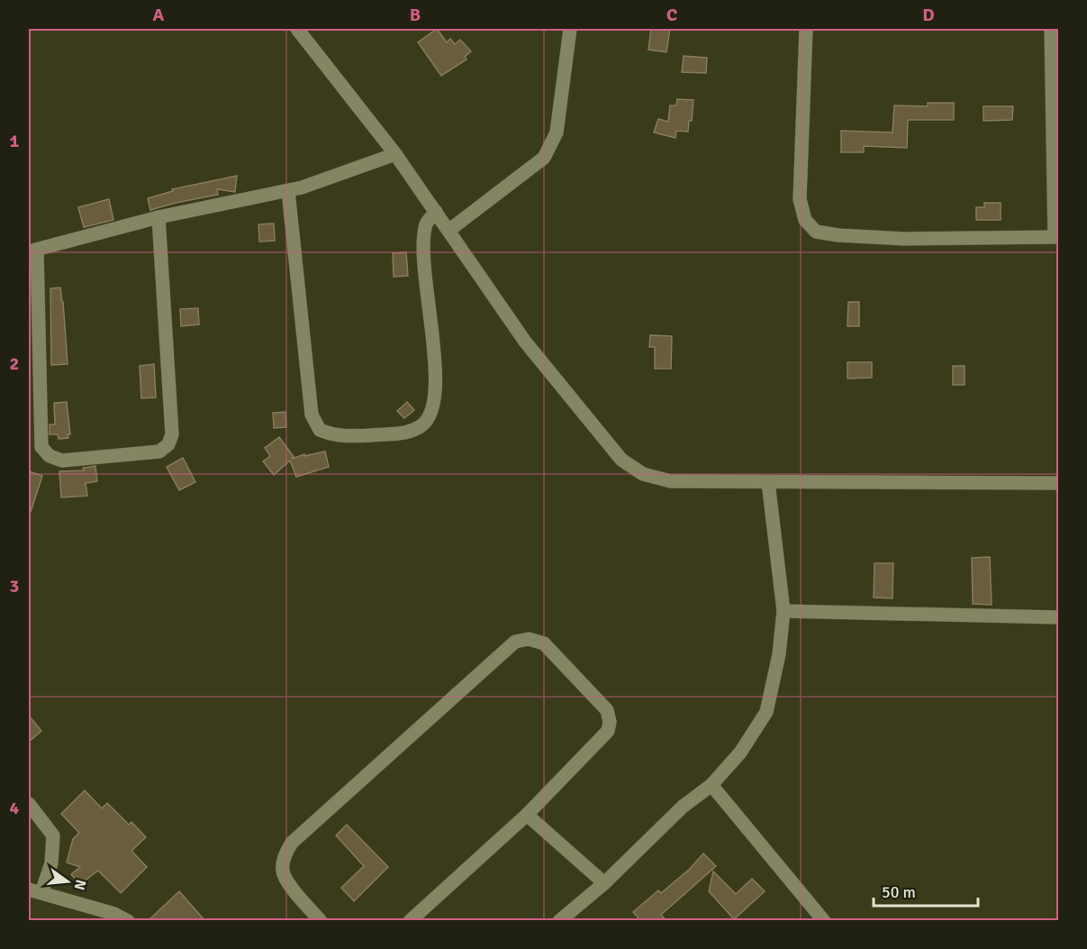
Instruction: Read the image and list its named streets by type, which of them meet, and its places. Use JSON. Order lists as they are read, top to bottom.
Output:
{
  "scale_bar": "50 m",
  "north": "right",
  "grid": {
    "columns": [
      "A",
      "B",
      "C",
      "D"
    ],
    "rows": [
      "1",
      "2",
      "3",
      "4"
    ]
  }
}
